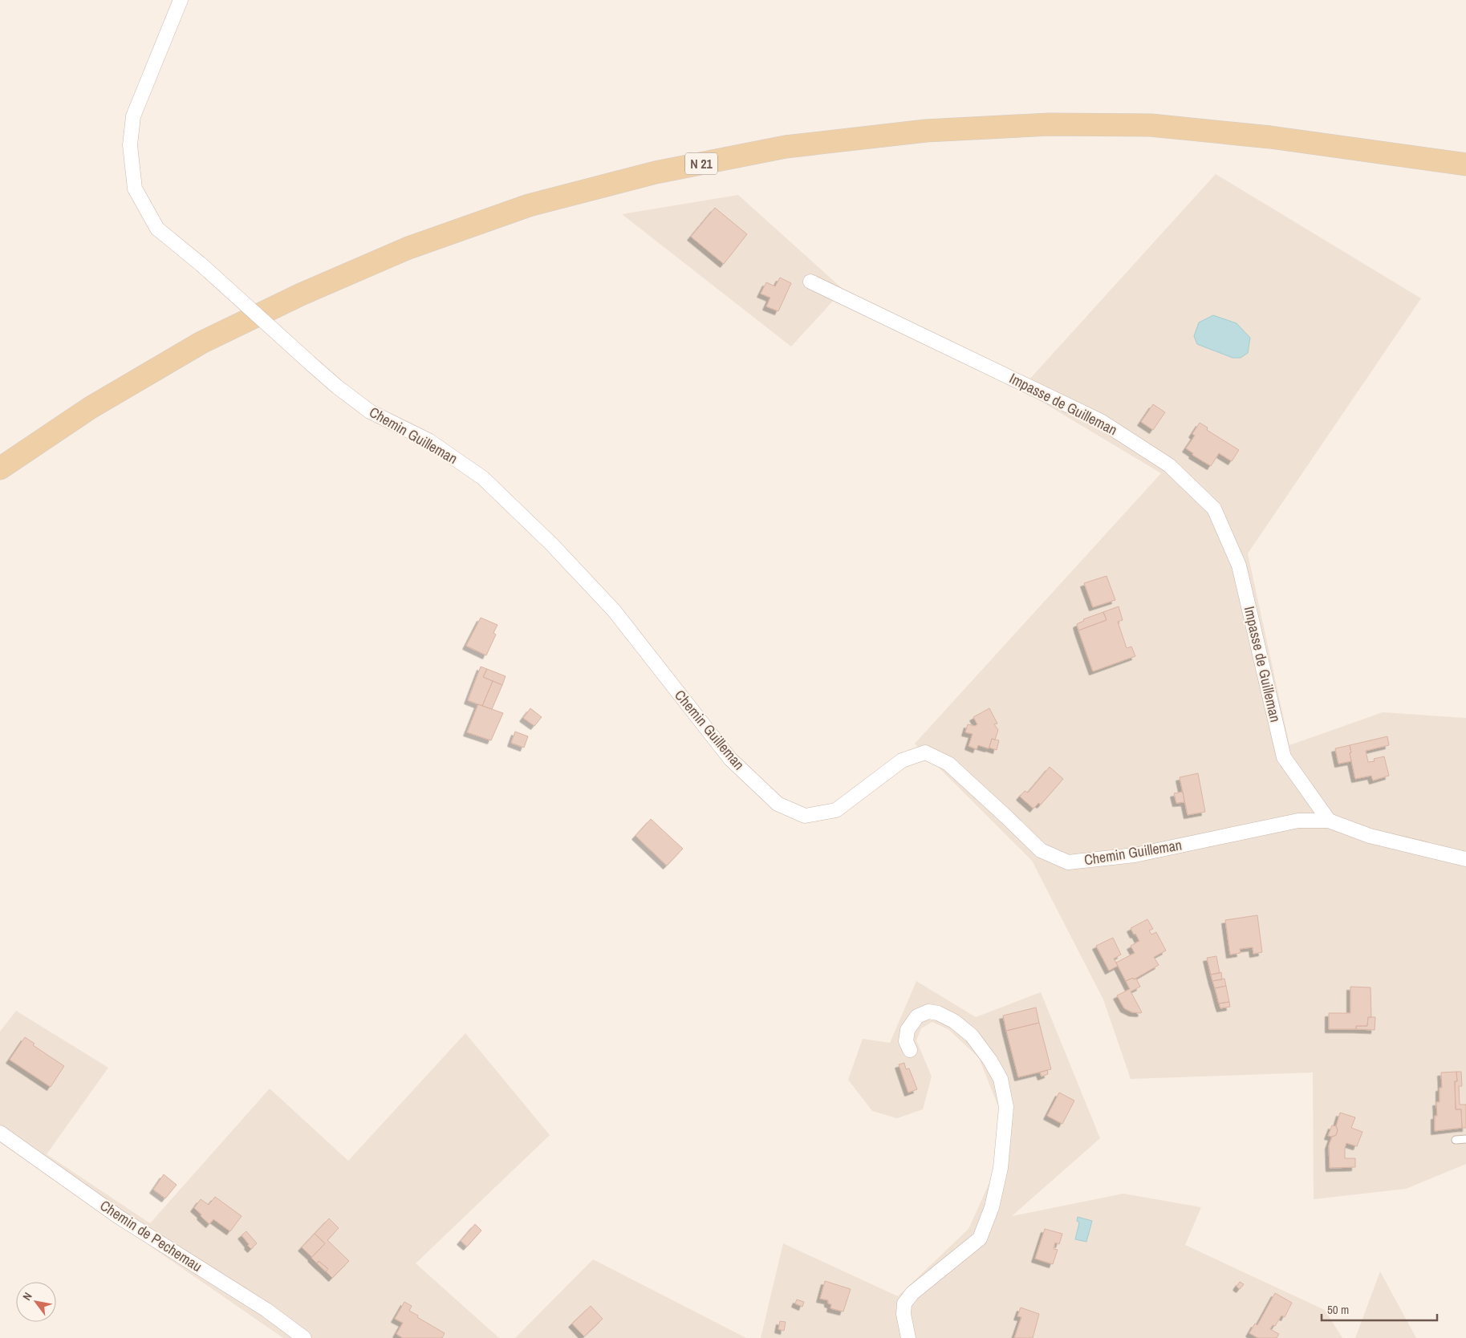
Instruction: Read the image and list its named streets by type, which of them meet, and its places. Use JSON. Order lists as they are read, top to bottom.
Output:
{
  "streets": {
    "main road": ["N 21"],
    "street": ["Impasse de Guilleman", "Chemin Guilleman", "Chemin de Pechemau"]
  },
  "crossings": [
    ["Impasse de Guilleman", "Chemin Guilleman"]
  ],
  "scale_bar": "50 m",
  "north": "top left"
}
